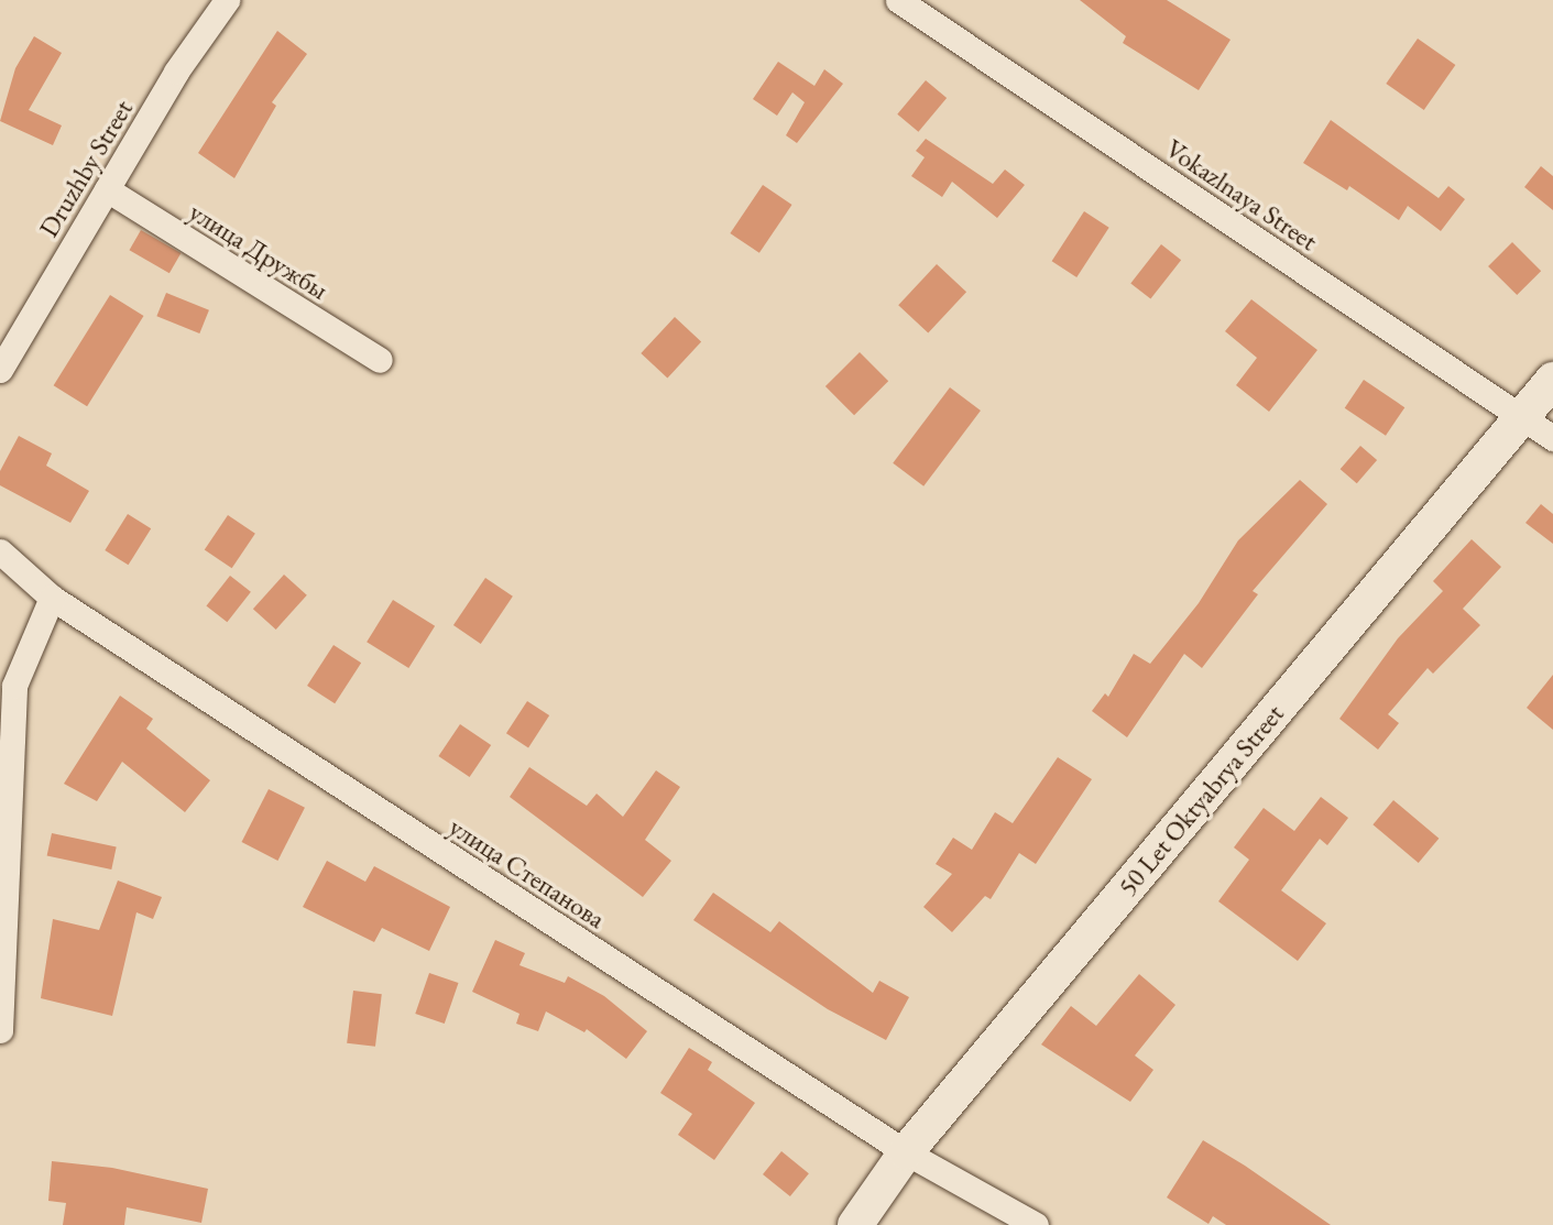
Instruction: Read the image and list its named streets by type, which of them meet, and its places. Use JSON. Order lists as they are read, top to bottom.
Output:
{
  "streets": {
    "street": [
      "Druzhby Street",
      "Vokazlnaya Street",
      "улица Дружбы",
      "50 Let Oktyabrya Street",
      "улица Степанова"
    ]
  },
  "crossings": [
    ["Druzhby Street", "улица Дружбы"],
    ["Vokazlnaya Street", "50 Let Oktyabrya Street"],
    ["50 Let Oktyabrya Street", "улица Степанова"]
  ]
}
